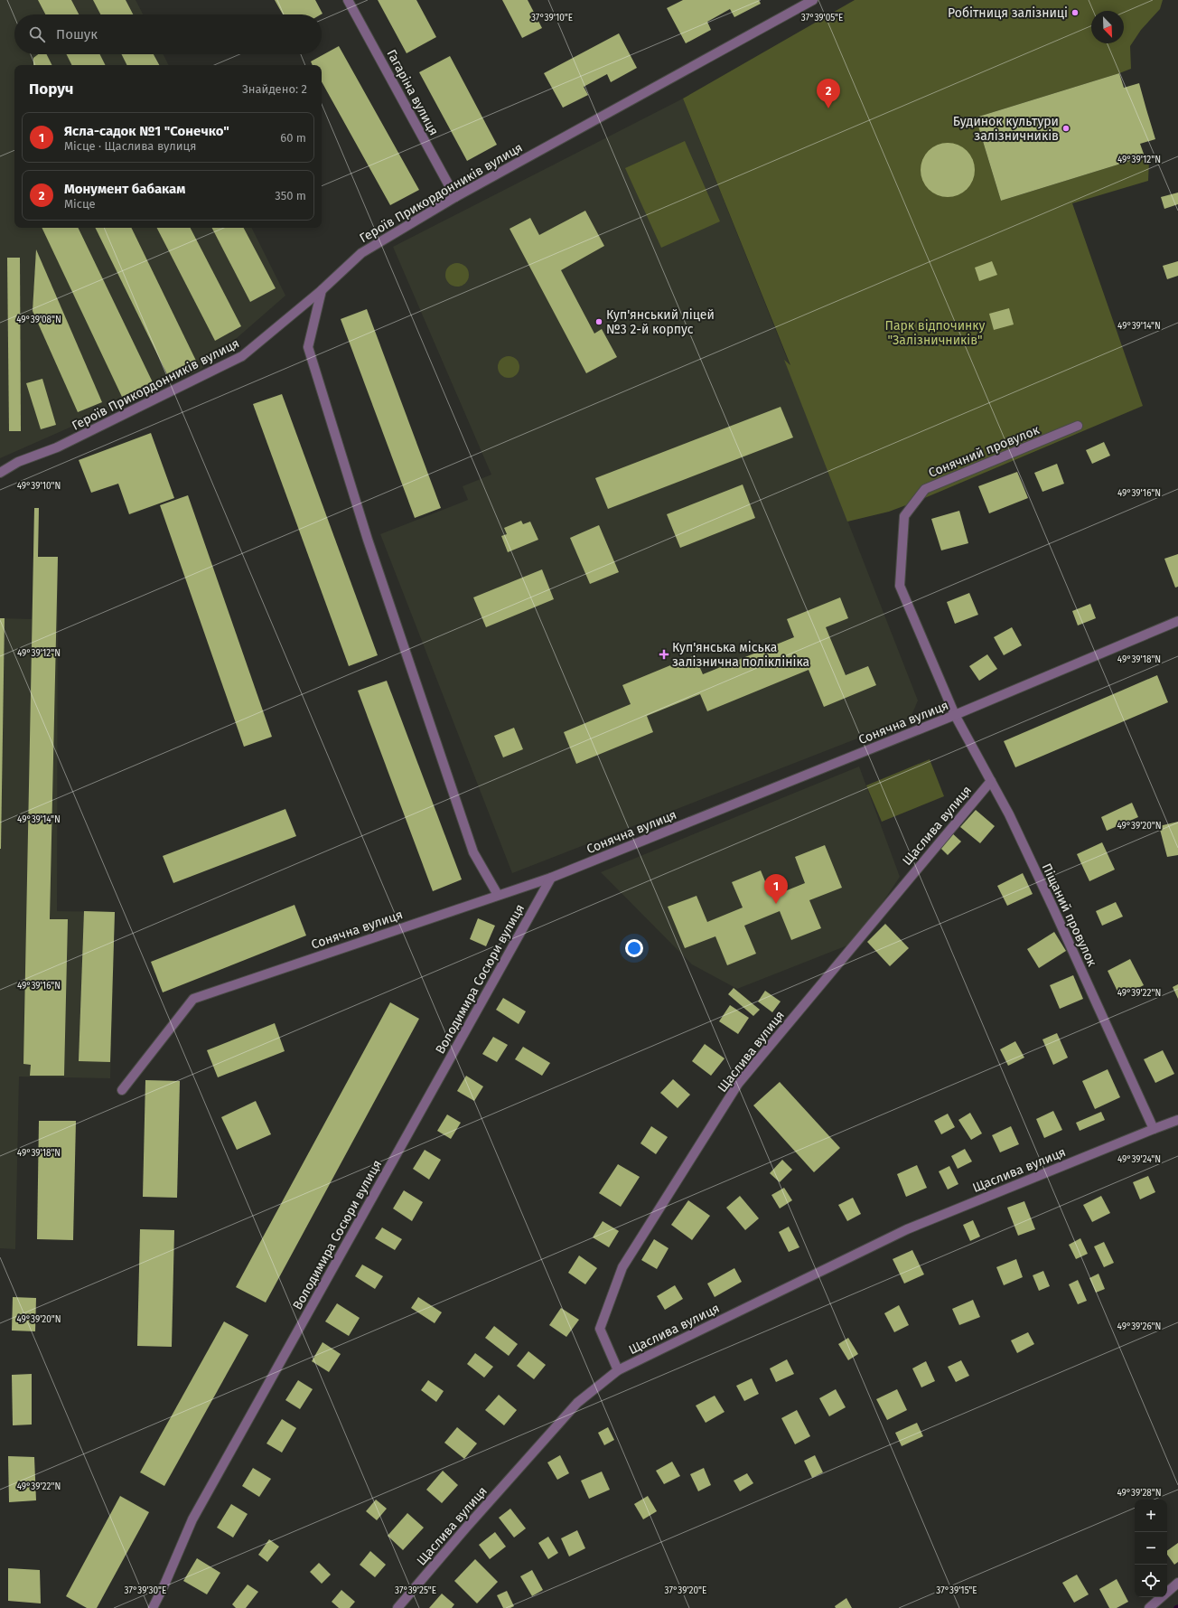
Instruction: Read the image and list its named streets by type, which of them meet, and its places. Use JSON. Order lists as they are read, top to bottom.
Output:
{
  "streets": {
    "street": [
      "Гагаріна вулиця",
      "Героїв Прикордонників вулиця",
      "Сонячний провулок",
      "Сонячна вулиця",
      "Щаслива вулиця",
      "Піщаний провулок",
      "Володимира Сосюри вулиця"
    ]
  },
  "crossings": [
    ["Гагаріна вулиця", "Героїв Прикордонників вулиця"],
    ["Сонячний провулок", "Сонячна вулиця"],
    ["Сонячний провулок", "Піщаний провулок"],
    ["Сонячна вулиця", "Піщаний провулок"],
    ["Сонячна вулиця", "Володимира Сосюри вулиця"],
    ["Щаслива вулиця", "Піщаний провулок"]
  ],
  "parks": ["Парк відпочинку \"Залізничників\""],
  "places": {
    "other": ["Робітниця залізниці", "Будинок культури залізничників", "Куп'янський ліцей №3 2-й корпус"],
    "health": ["Куп'янська міська залізнична поліклініка"]
  },
  "north": "bottom right",
  "page": {
    "search": "Пошук",
    "heading": ["Поруч", "Знайдено: 2"],
    "pins": ["2", "1"],
    "list": [
      {
        "mark": "1",
        "name": "Ясла-садок №1 \"Сонечко\"",
        "note": "Місце · Щаслива вулиця",
        "value": "60 m"
      },
      {
        "mark": "2",
        "name": "Монумент бабакам",
        "note": "Місце",
        "value": "350 m"
      }
    ],
    "map_buttons": ["+", "−"]
  },
  "coordinates": [
    "37°39'10\"E",
    "37°39'05\"E",
    "49°39'12\"N",
    "49°39'08\"N",
    "49°39'14\"N",
    "49°39'10\"N",
    "49°39'16\"N",
    "49°39'18\"N",
    "49°39'20\"N",
    "49°39'22\"N",
    "49°39'24\"N",
    "49°39'26\"N",
    "49°39'28\"N",
    "37°39'30\"E",
    "37°39'25\"E",
    "37°39'20\"E",
    "37°39'15\"E"
  ]
}
